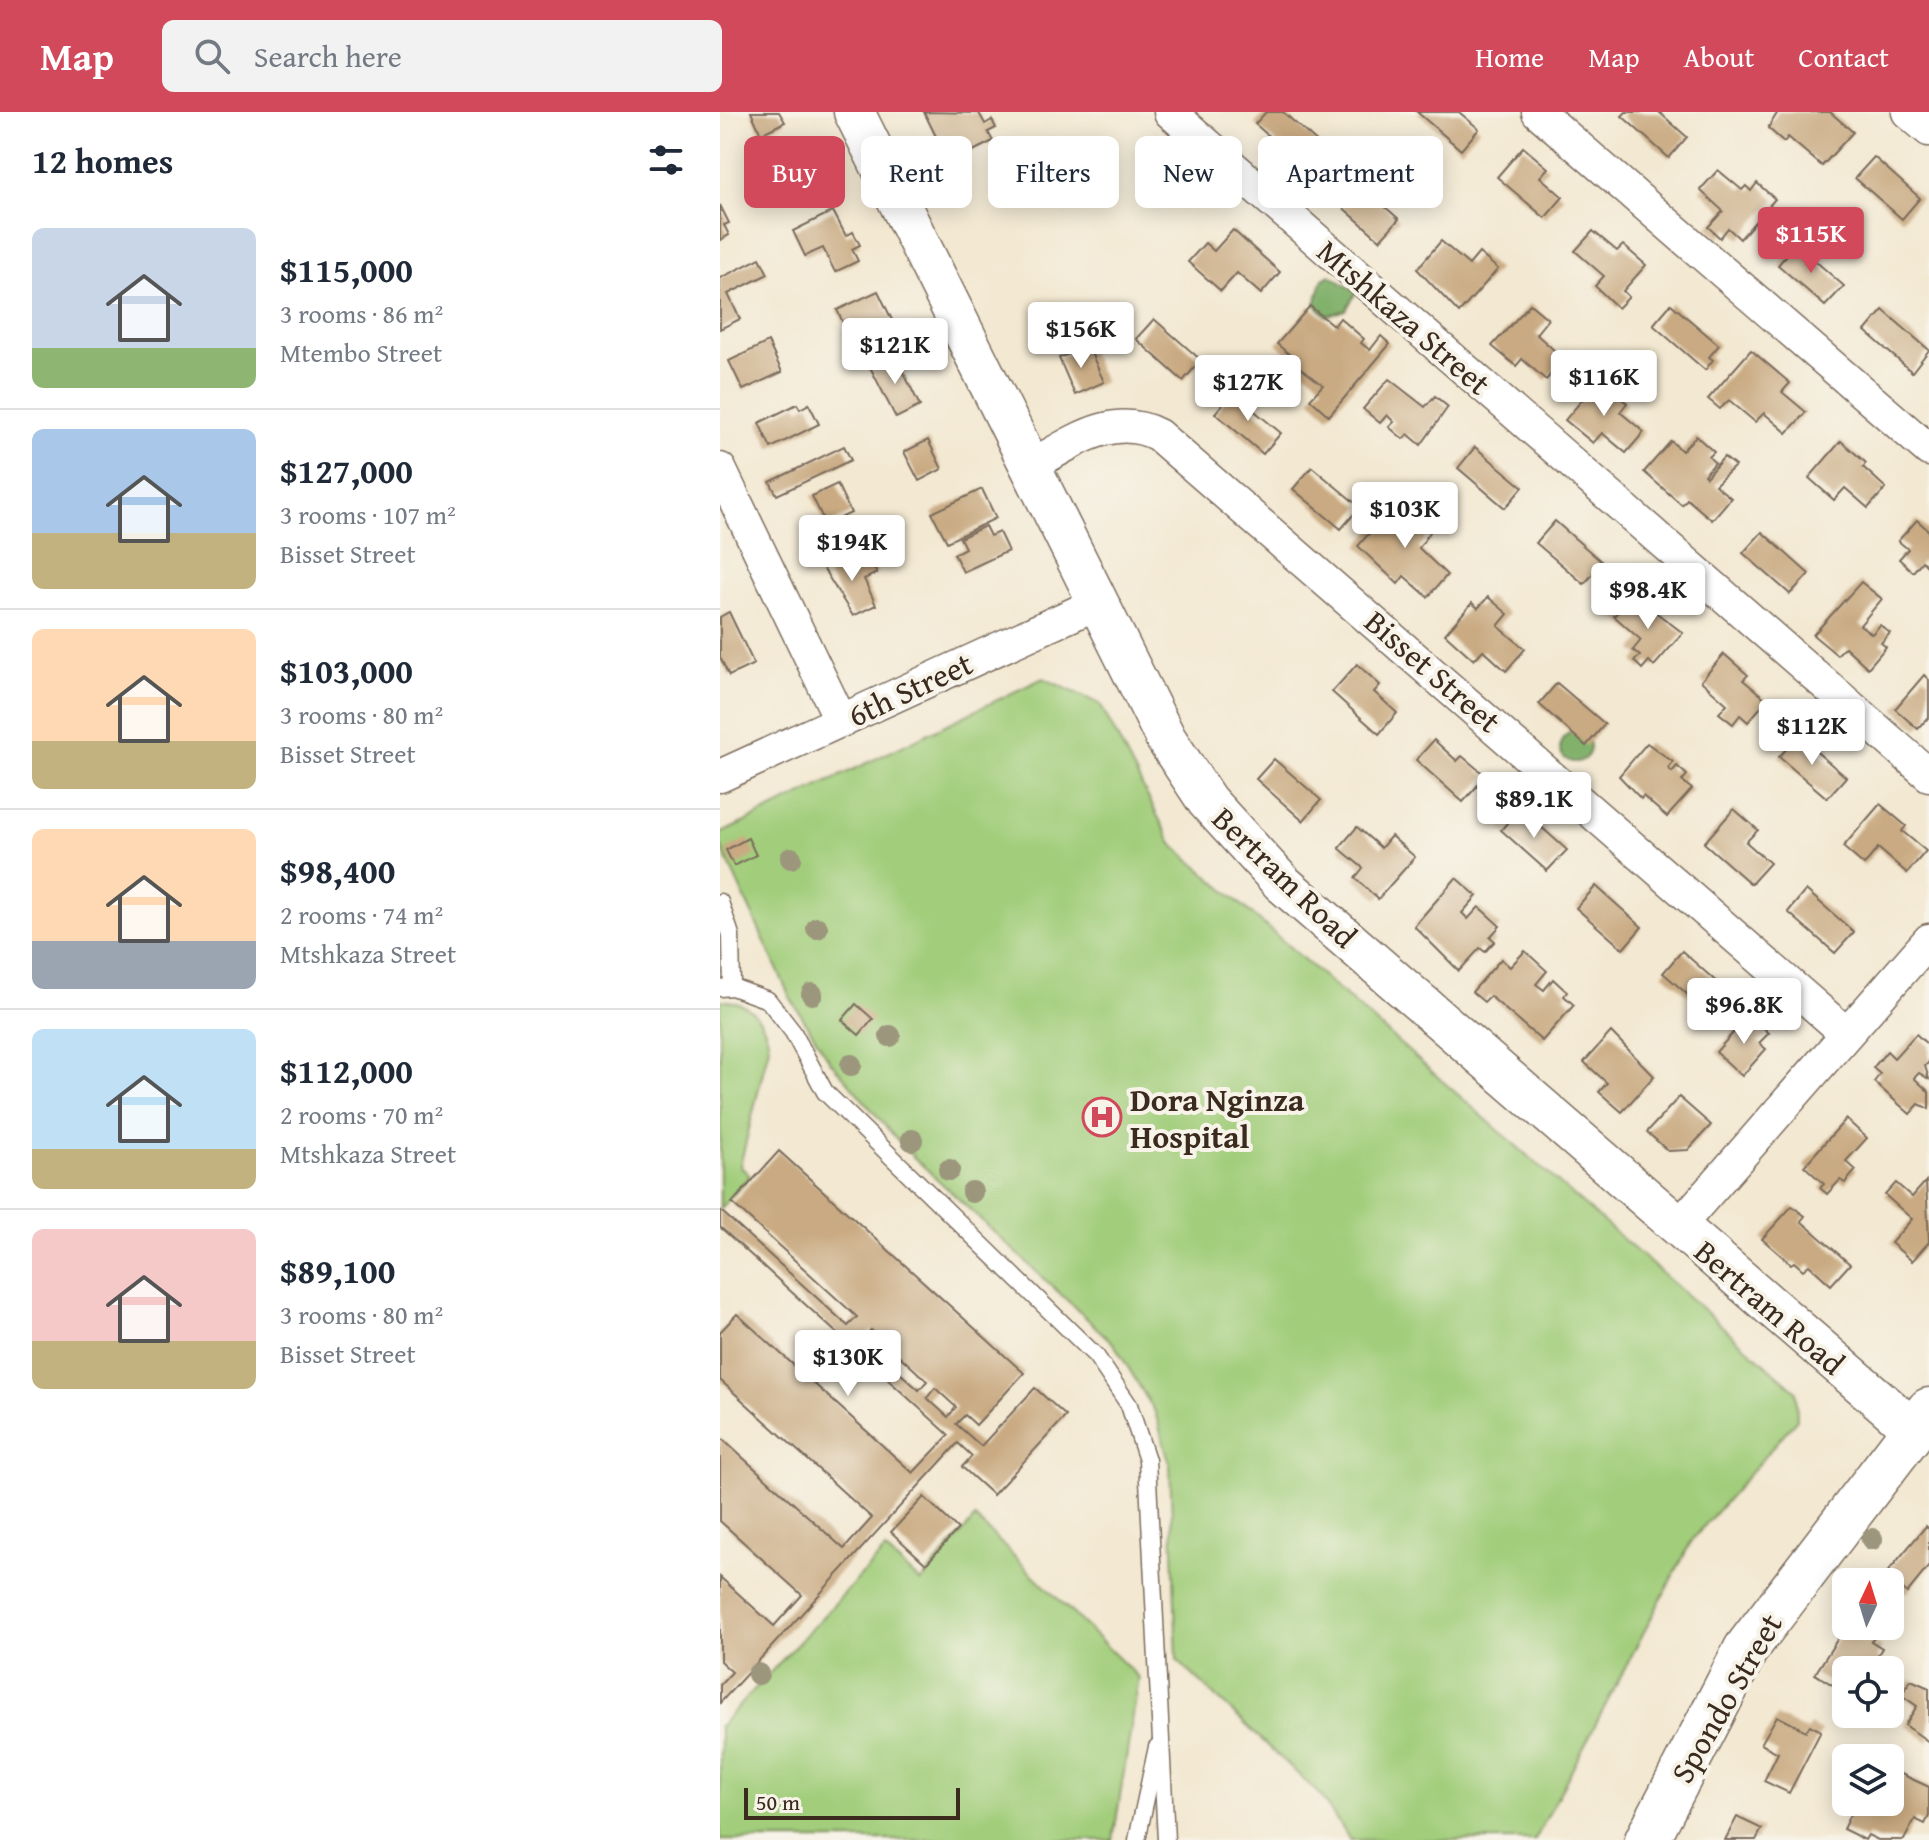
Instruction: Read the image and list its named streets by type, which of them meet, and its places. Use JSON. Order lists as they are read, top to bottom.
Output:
{
  "streets": {
    "main road": ["Spondo Street"],
    "street": [
      "Mtshkaza Street",
      "Bisset Street",
      "6th Street",
      "Bertram Road"
    ]
  },
  "crossings": [
    ["Bisset Street", "Bertram Road"],
    ["6th Street", "Bertram Road"],
    ["Bertram Road", "Spondo Street"]
  ],
  "places": {
    "hospital": ["Dora Nginza Hospital"]
  },
  "scale_bar": "50 m",
  "north": "top",
  "page": {
    "header": "Map",
    "search": "Search here",
    "nav": [
      "Home",
      "Map",
      "About",
      "Contact"
    ],
    "heading": "12 homes",
    "chip": [
      "Buy",
      "Rent",
      "Filters",
      "New",
      "Apartment"
    ],
    "price": [
      "$115K",
      "$156K",
      "$121K",
      "$116K",
      "$127K",
      "$103K",
      "$194K",
      "$98.4K",
      "$112K",
      "$89.1K",
      "$96.8K",
      "$130K"
    ],
    "list": [
      {
        "name": "$115,000",
        "note": "3 rooms · 86 m² · Mtembo Street"
      },
      {
        "name": "$127,000",
        "note": "3 rooms · 107 m² · Bisset Street"
      },
      {
        "name": "$103,000",
        "note": "3 rooms · 80 m² · Bisset Street"
      },
      {
        "name": "$98,400",
        "note": "2 rooms · 74 m² · Mtshkaza Street"
      },
      {
        "name": "$112,000",
        "note": "2 rooms · 70 m² · Mtshkaza Street"
      },
      {
        "name": "$89,100",
        "note": "3 rooms · 80 m² · Bisset Street"
      }
    ],
    "scale": "50 m"
  }
}
